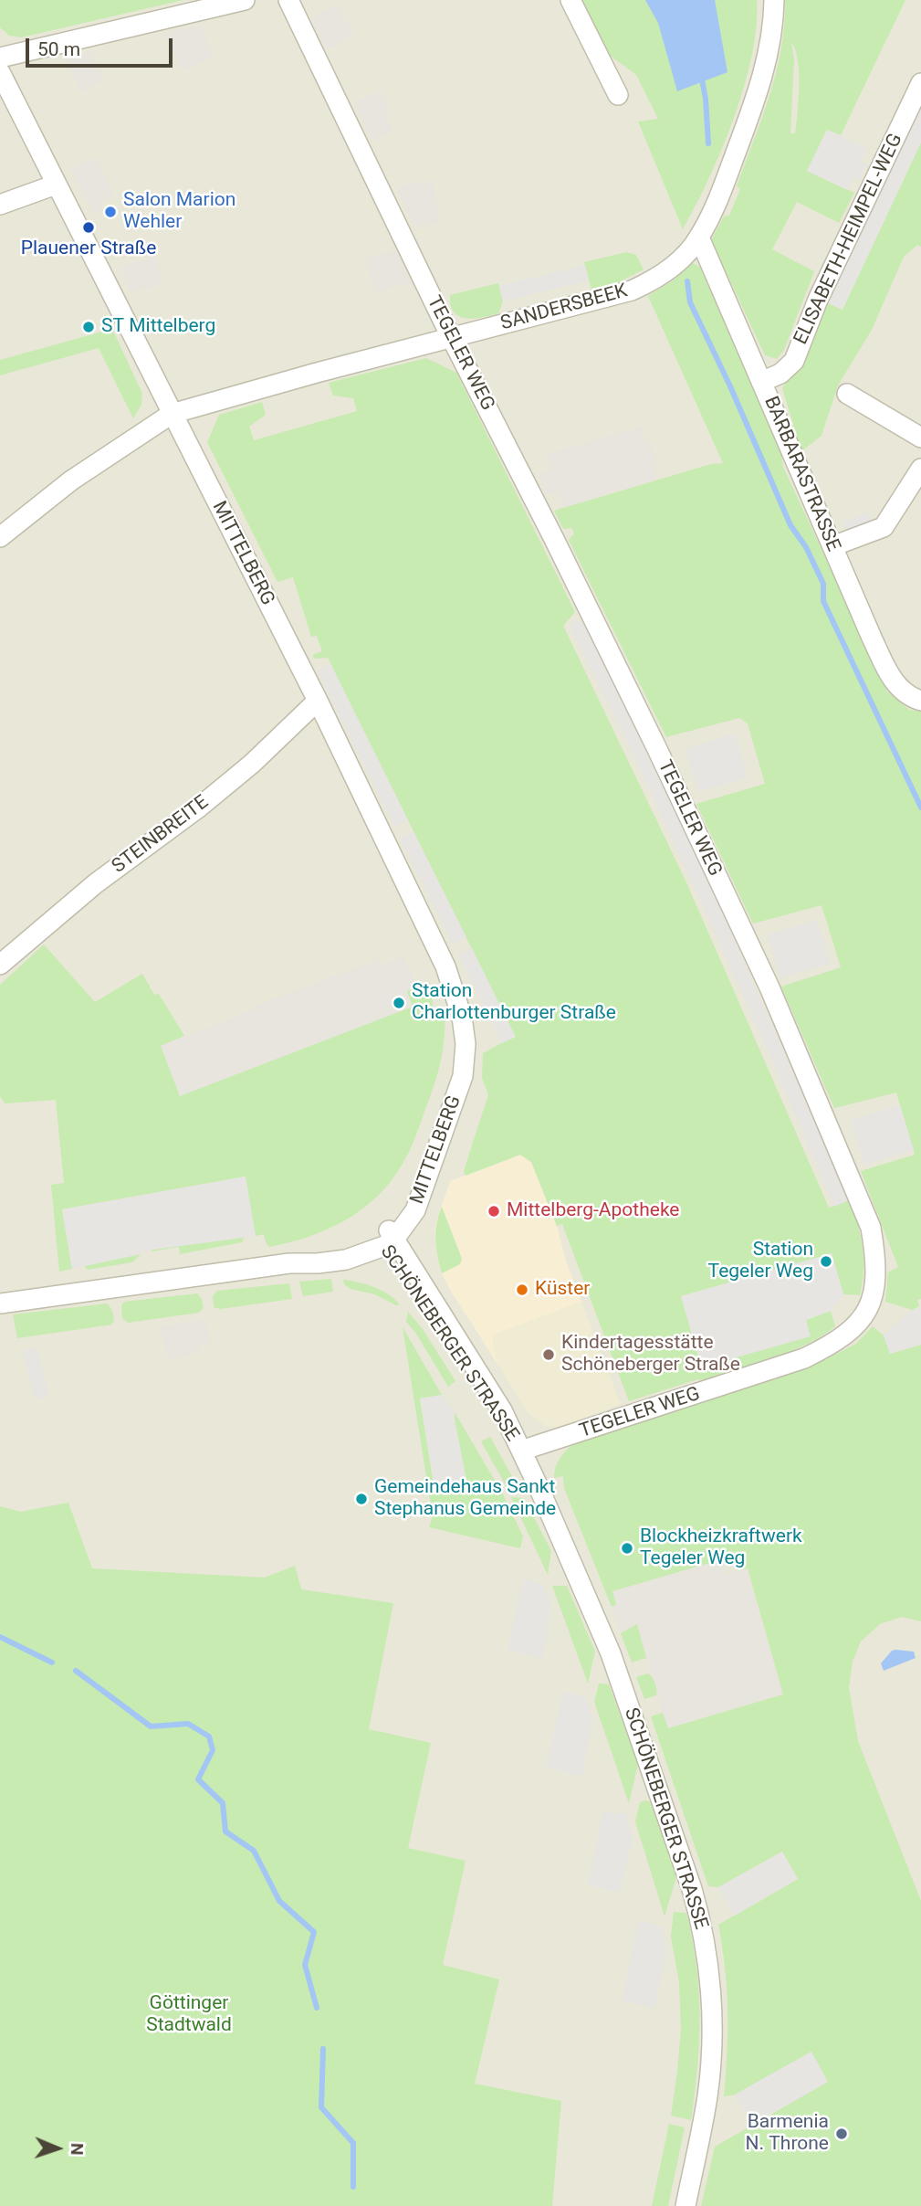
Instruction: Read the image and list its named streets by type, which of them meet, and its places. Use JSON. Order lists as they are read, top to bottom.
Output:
{
  "streets": {
    "street": [
      "ELISABETH-HEIMPEL-WEG",
      "SANDERSBEEK",
      "TEGELER WEG",
      "BARBARASTRASSE",
      "MITTELBERG",
      "STEINBREITE",
      "SCHÖNEBERGER STRASSE"
    ]
  },
  "crossings": [
    ["ELISABETH-HEIMPEL-WEG", "BARBARASTRASSE"],
    ["SANDERSBEEK", "TEGELER WEG"],
    ["SANDERSBEEK", "BARBARASTRASSE"],
    ["SANDERSBEEK", "MITTELBERG"],
    ["TEGELER WEG", "SCHÖNEBERGER STRASSE"],
    ["MITTELBERG", "STEINBREITE"],
    ["MITTELBERG", "SCHÖNEBERGER STRASSE"]
  ],
  "parks": ["Göttinger Stadtwald"],
  "places": [
    "Salon Marion Wehler",
    "Plauener Straße",
    "ST Mittelberg",
    "Station Charlottenburger Straße",
    "Mittelberg-Apotheke",
    "Station Tegeler Weg",
    "Küster",
    "Kindertagesstätte Schöneberger Straße",
    "Gemeindehaus Sankt Stephanus Gemeinde",
    "Blockheizkraftwerk Tegeler Weg",
    "Barmenia N. Throne"
  ],
  "scale_bar": "50 m",
  "north": "right"
}
